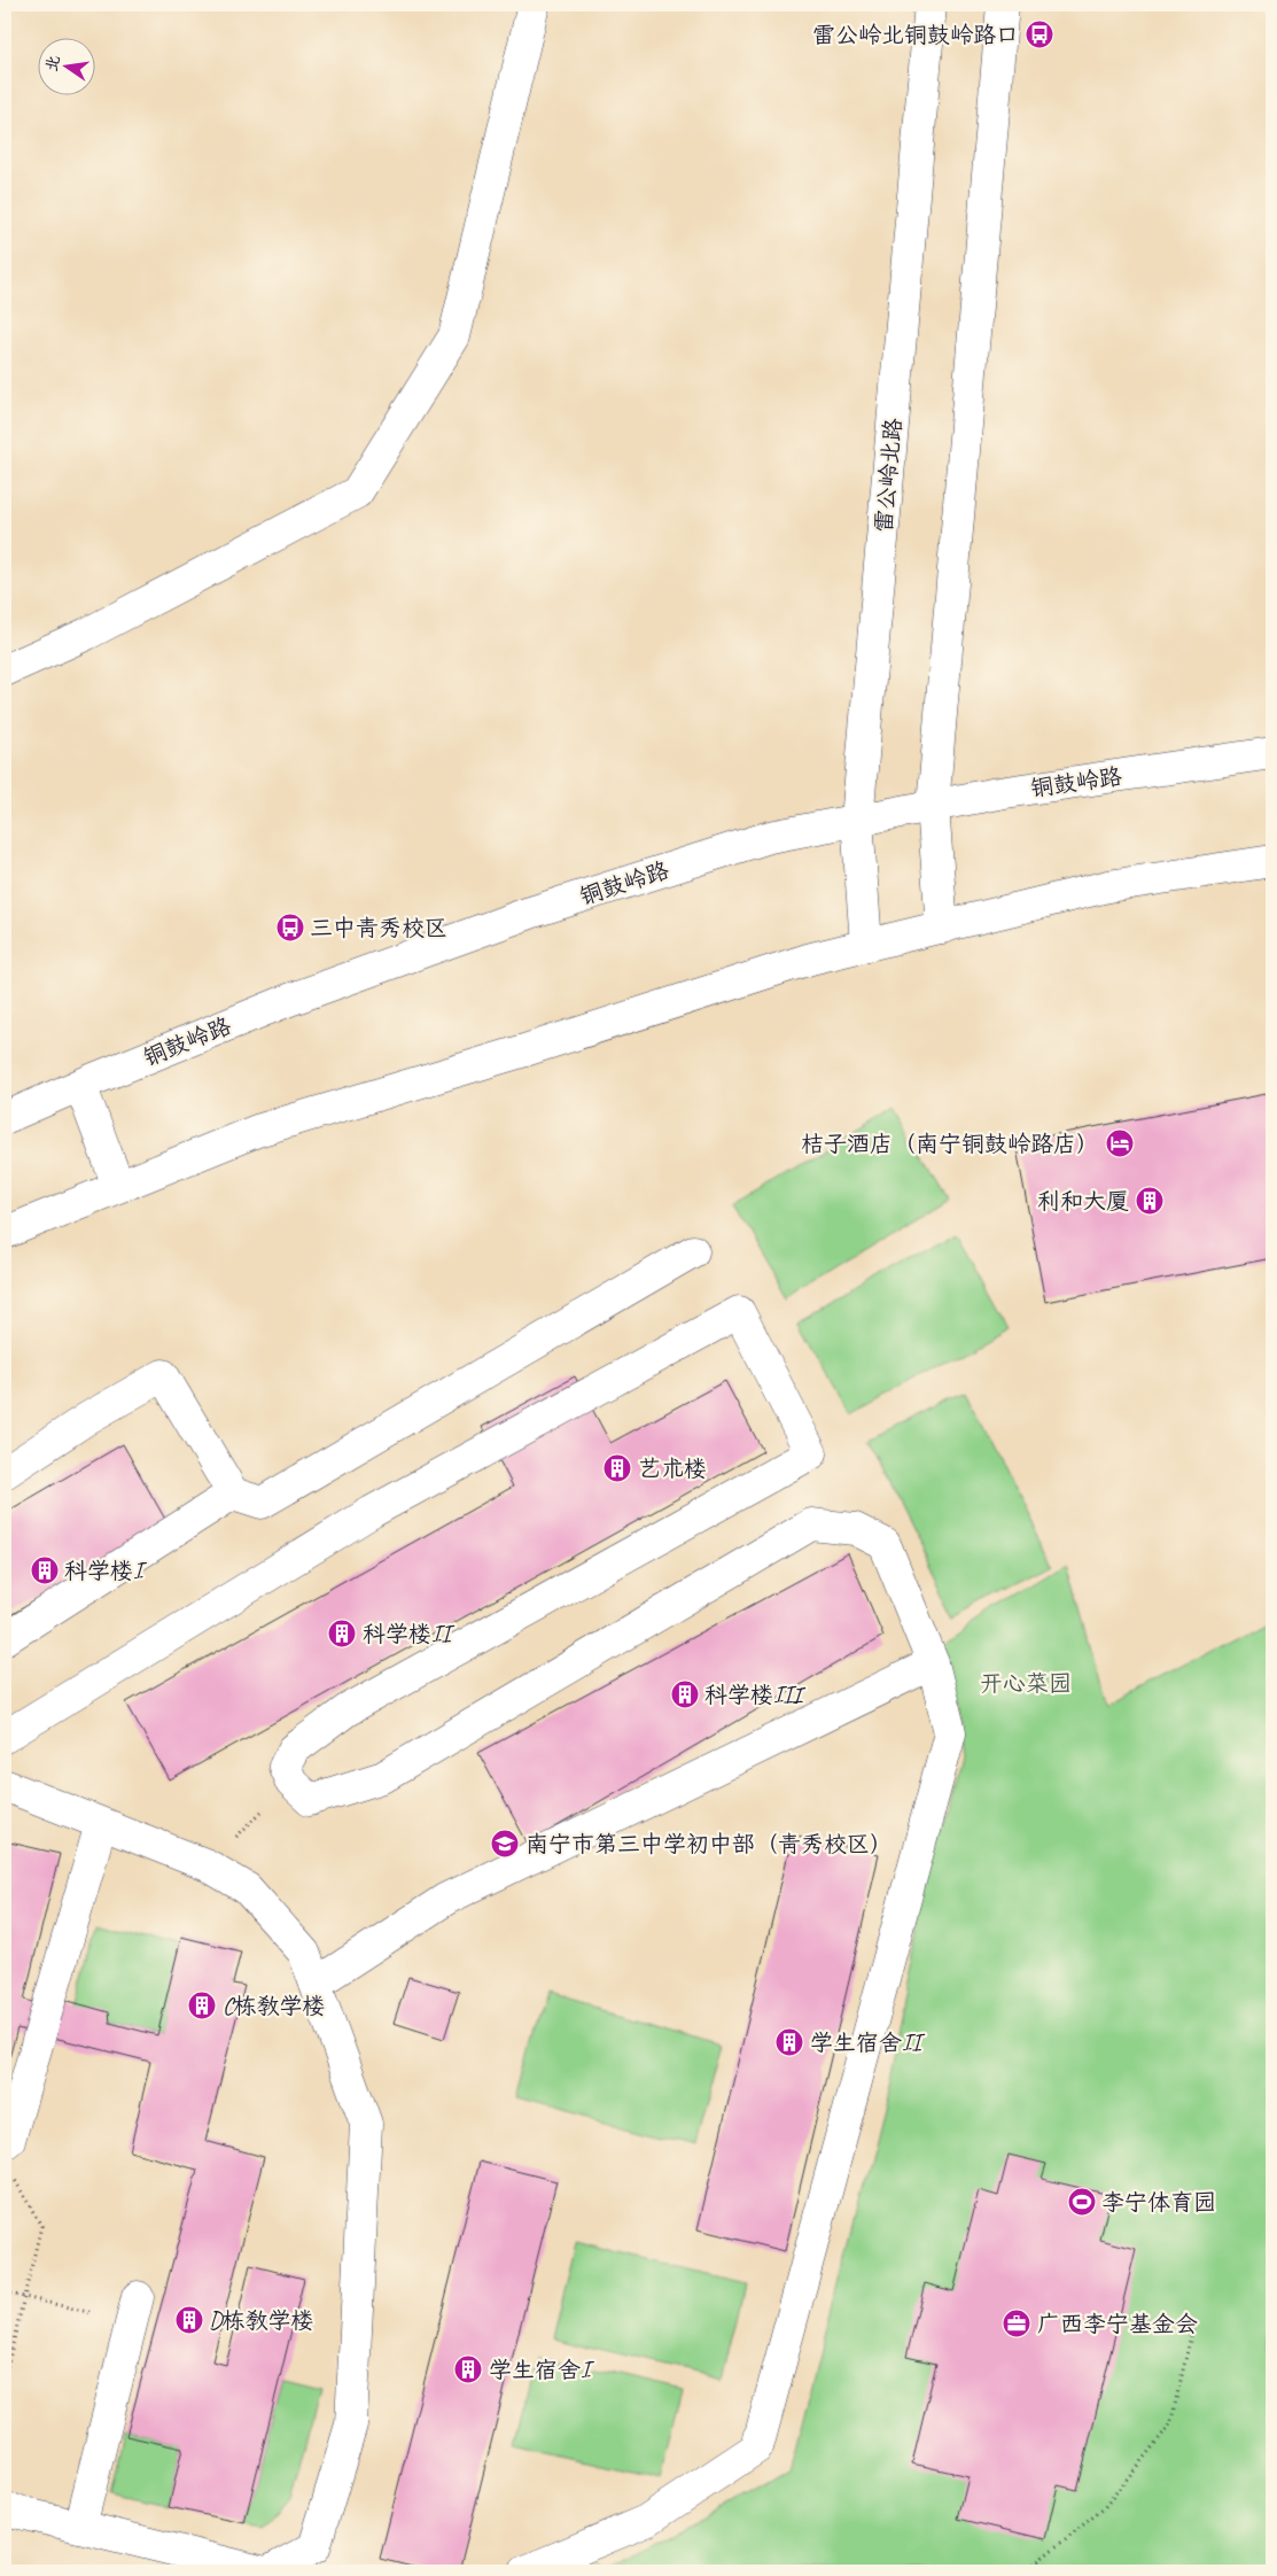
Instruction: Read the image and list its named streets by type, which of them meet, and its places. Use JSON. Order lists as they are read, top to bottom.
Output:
{
  "streets": {
    "main road": ["雷公岭北路", "铜鼓岭路"]
  },
  "crossings": [
    ["雷公岭北路", "铜鼓岭路"]
  ],
  "parks": ["开心菜园"],
  "places": {
    "bus stop": ["雷公岭北铜鼓岭路口", "三中青秀校区"],
    "hotel": ["桔子酒店（南宁铜鼓岭路店）"],
    "building": [
      "利和大厦",
      "艺术楼",
      "科学楼I",
      "科学楼II",
      "科学楼III",
      "C栋教学楼",
      "学生宿舍II",
      "D栋教学楼",
      "学生宿舍I"
    ],
    "school or university": ["南宁市第三中学初中部（青秀校区）"],
    "sports": ["李宁体育园"],
    "office": ["广西李宁基金会"]
  },
  "north": "left"
}
